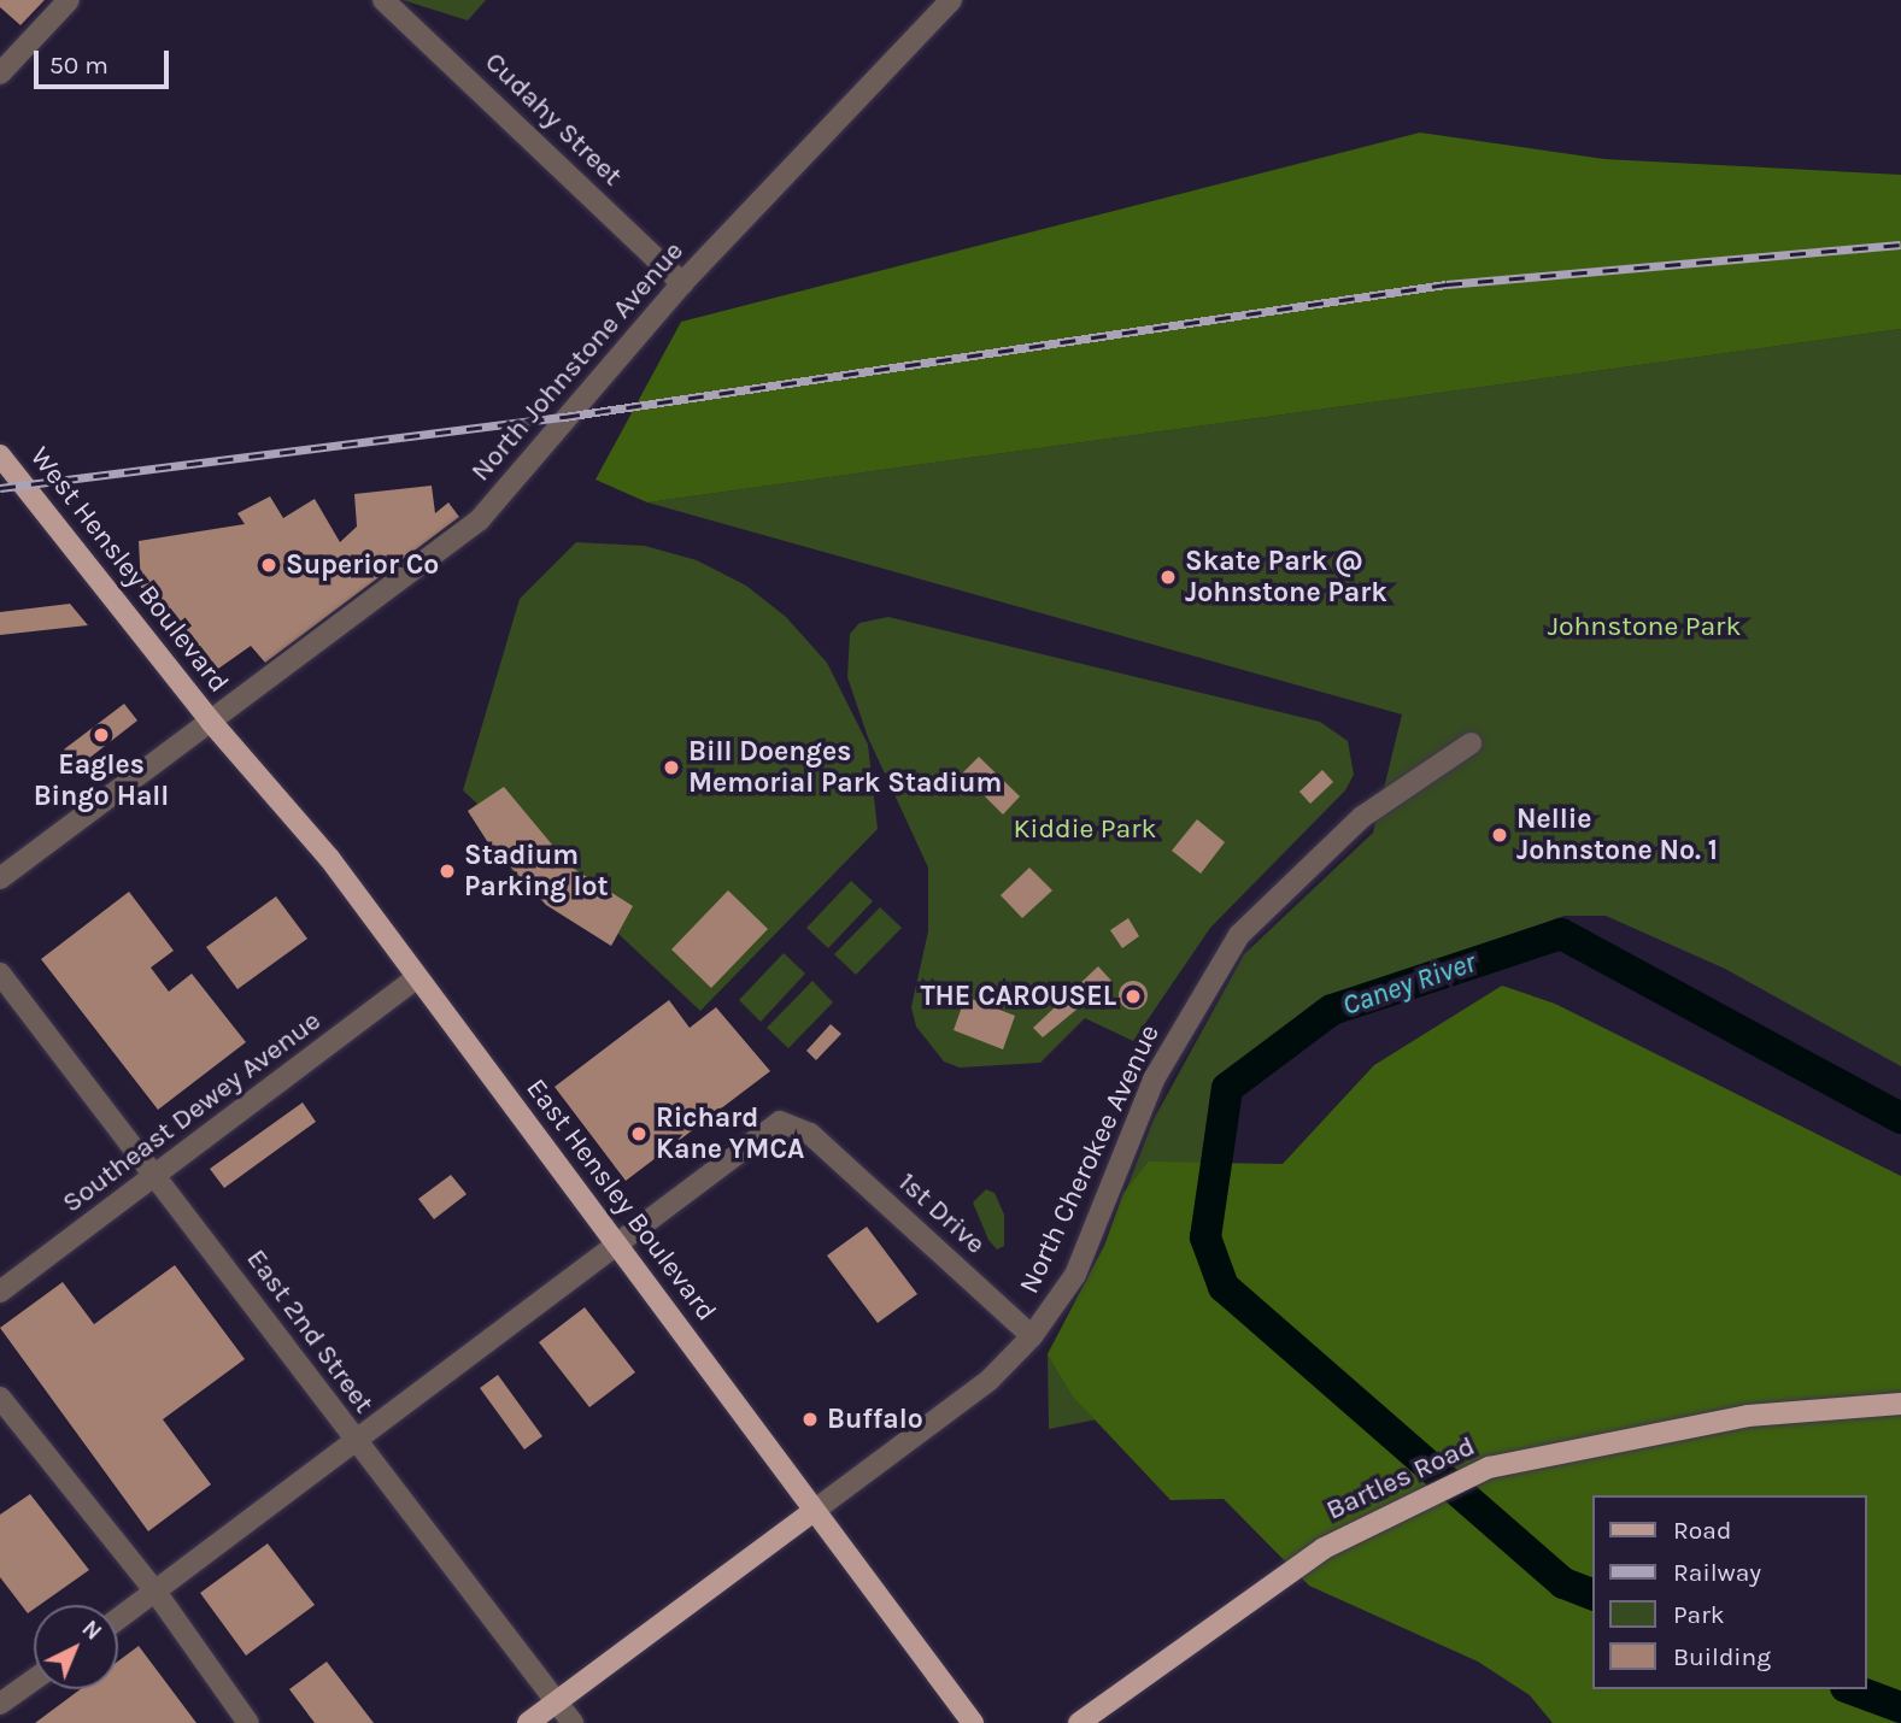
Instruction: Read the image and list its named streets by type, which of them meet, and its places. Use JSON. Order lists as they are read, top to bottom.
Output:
{
  "streets": {
    "main road": ["West Hensley Boulevard", "East Hensley Boulevard", "Bartles Road"],
    "street": [
      "Cudahy Street",
      "North Johnstone Avenue",
      "Southeast Dewey Avenue",
      "North Cherokee Avenue",
      "1st Drive",
      "East 2nd Street"
    ]
  },
  "crossings": [
    ["Cudahy Street", "North Johnstone Avenue"],
    ["North Johnstone Avenue", "West Hensley Boulevard"],
    ["North Johnstone Avenue", "East Hensley Boulevard"],
    ["West Hensley Boulevard", "East Hensley Boulevard"],
    ["Southeast Dewey Avenue", "East Hensley Boulevard"],
    ["Southeast Dewey Avenue", "East 2nd Street"],
    ["North Cherokee Avenue", "East Hensley Boulevard"],
    ["North Cherokee Avenue", "1st Drive"],
    ["East Hensley Boulevard", "1st Drive"]
  ],
  "water": ["Caney River"],
  "parks": ["Johnstone Park", "Kiddie Park"],
  "places": [
    "Superior Co",
    "Skate Park @ Johnstone Park",
    "Eagles Bingo Hall",
    "Bill Doenges Memorial Park Stadium",
    "Nellie Johnstone No. 1",
    "Stadium Parking lot",
    "THE CAROUSEL",
    "Richard Kane YMCA",
    "Buffalo"
  ],
  "legend": [
    "Road",
    "Railway",
    "Park",
    "Building"
  ],
  "scale_bar": "50 m",
  "north": "top right"
}
